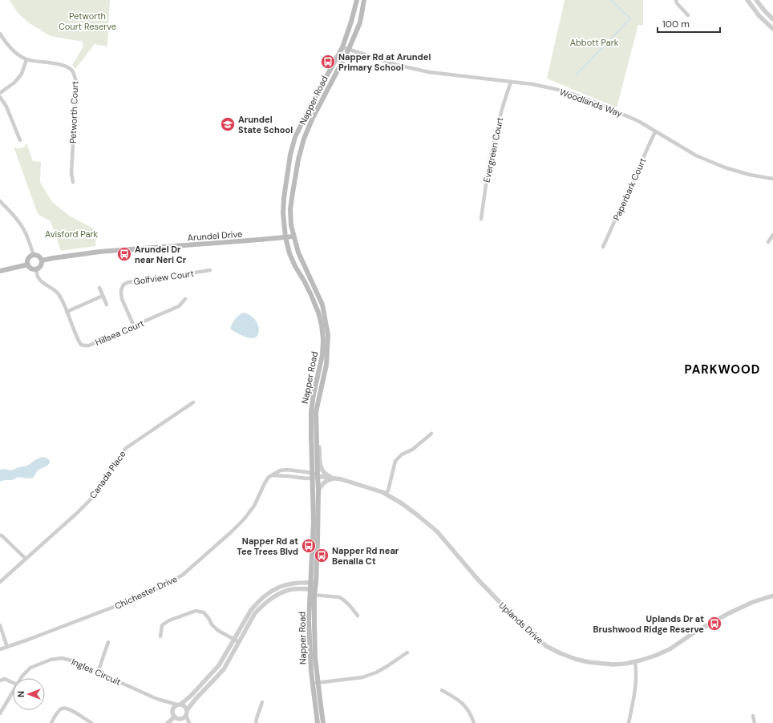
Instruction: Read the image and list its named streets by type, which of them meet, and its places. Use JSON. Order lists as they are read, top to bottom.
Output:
{
  "streets": {
    "main road": ["Napper Road", "Arundel Drive"],
    "street": [
      "Woodlands Way",
      "Petworth Court",
      "Evergreen Court",
      "Paperbark Court",
      "Golfview Court",
      "Hillsea Court",
      "Canada Place",
      "Chichester Drive",
      "Uplands Drive",
      "Ingles Circuit"
    ]
  },
  "crossings": [
    ["Napper Road", "Woodlands Way"],
    ["Napper Road", "Arundel Drive"],
    ["Napper Road", "Uplands Drive"],
    ["Woodlands Way", "Evergreen Court"],
    ["Woodlands Way", "Paperbark Court"],
    ["Arundel Drive", "Hillsea Court"],
    ["Golfview Court", "Hillsea Court"]
  ],
  "districts": ["PARKWOOD"],
  "parks": ["Petworth Court Reserve", "Abbott Park", "Avisford Park"],
  "places": {
    "bus stop": [
      "Napper Rd at Arundel Primary School",
      "Arundel Dr near Neri Cr",
      "Napper Rd at Tee Trees Blvd",
      "Napper Rd near Benalla Ct",
      "Uplands Dr at Brushwood Ridge Reserve"
    ],
    "school or university": ["Arundel State School"]
  },
  "scale_bar": "100 m",
  "north": "left"
}
